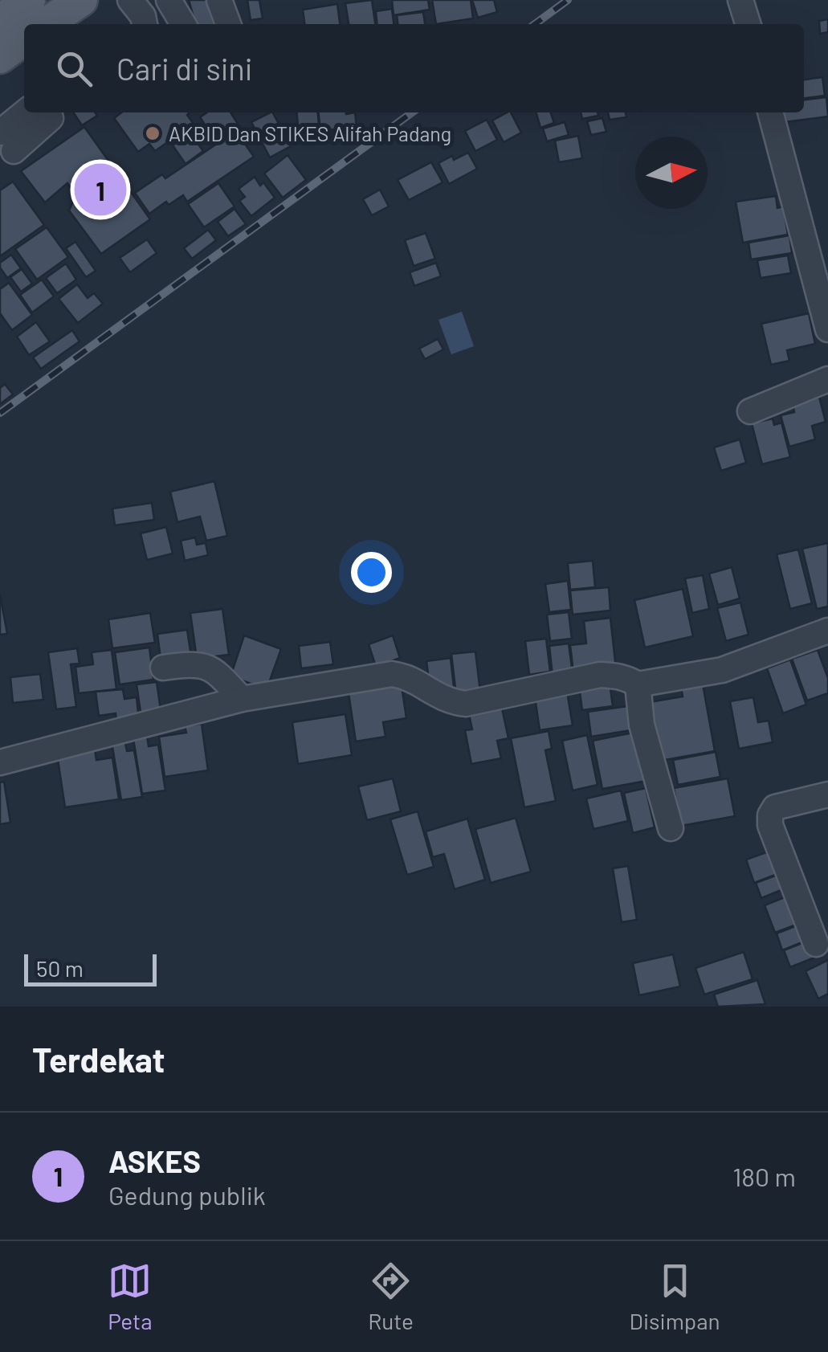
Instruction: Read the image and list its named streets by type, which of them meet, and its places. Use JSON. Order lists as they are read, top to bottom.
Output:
{
  "places": ["AKBID Dan STIKES Alifah Padang"],
  "scale_bar": "50 m",
  "north": "right",
  "page": {
    "search": "Cari di sini",
    "pins": "1",
    "scale": "50 m",
    "heading": "Terdekat",
    "list": [
      {
        "mark": "1",
        "name": "ASKES",
        "note": "Gedung publik",
        "value": "180 m"
      }
    ],
    "nav": ["Peta", "Rute", "Disimpan"]
  }
}
